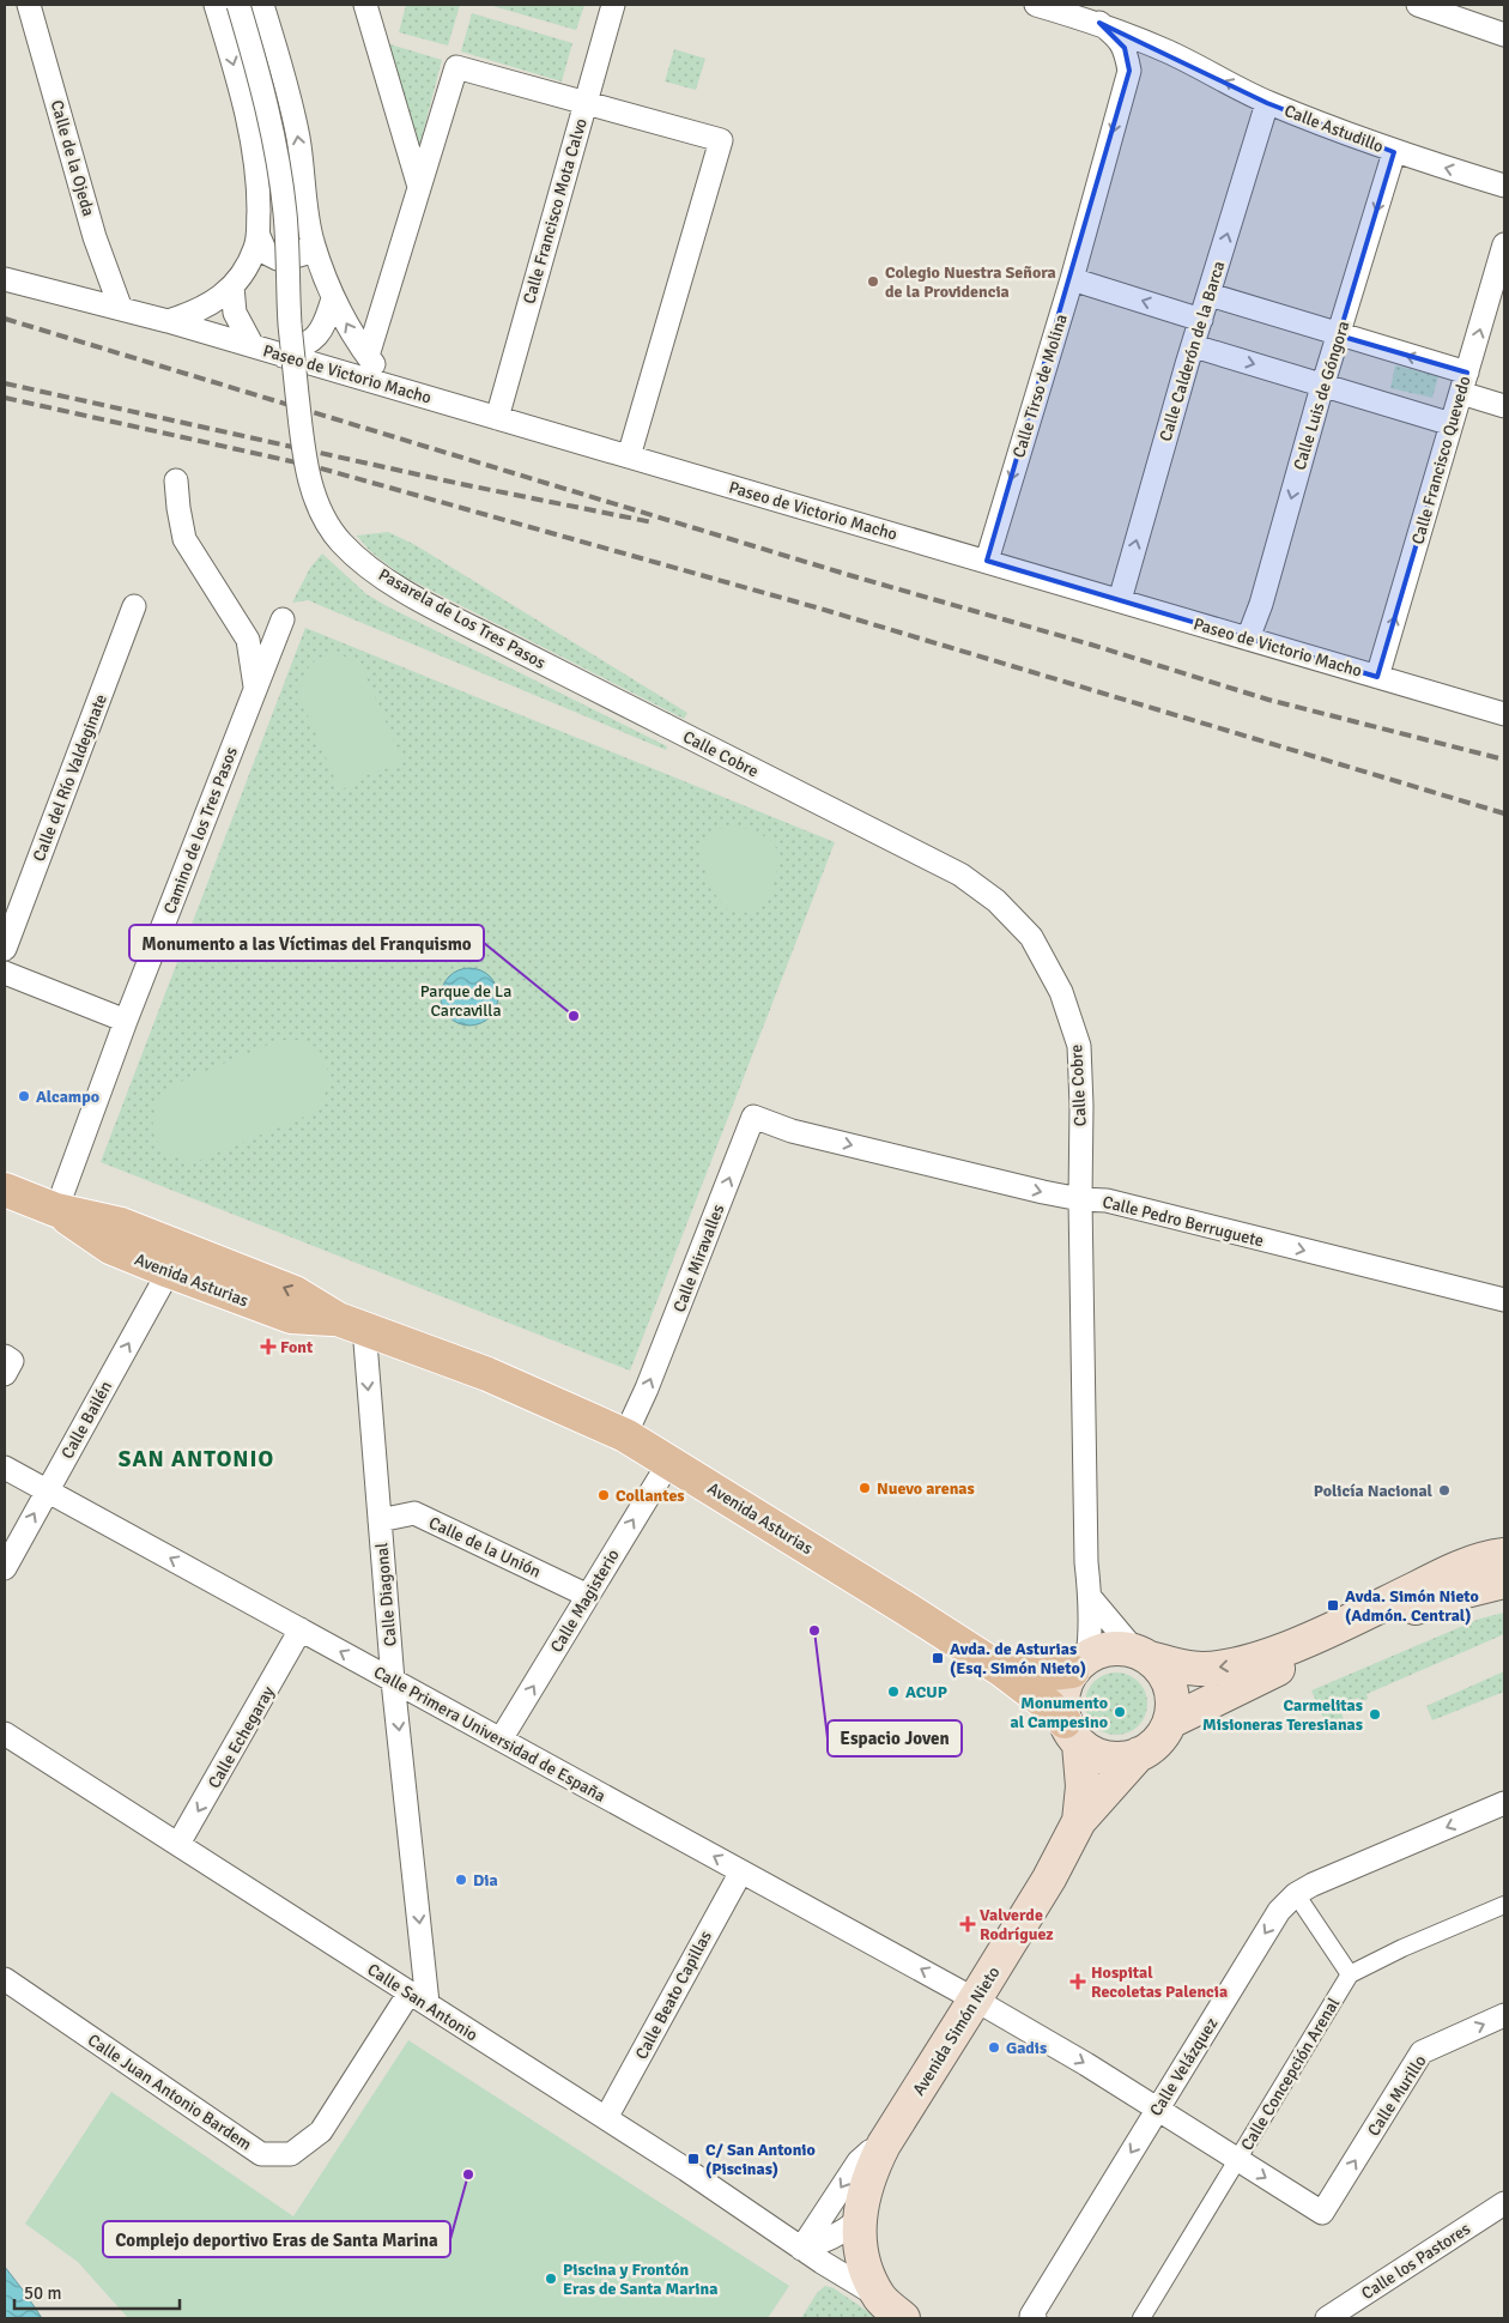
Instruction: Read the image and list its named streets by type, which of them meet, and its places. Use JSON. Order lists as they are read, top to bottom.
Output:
{
  "streets": {
    "main road": ["Avenida Asturias", "Avenida Simón Nieto"],
    "street": [
      "Calle Astudillo",
      "Calle de la Ojeda",
      "Calle Francisco Mota Calvo",
      "Calle Calderón de la Barca",
      "Paseo de Victorio Macho",
      "Calle Tirso de Molina",
      "Calle Luis de Góngora",
      "Calle Francisco Quevedo",
      "Pasarela de Los Tres Pasos",
      "Calle Cobre",
      "Calle del Río Valdeginate",
      "Camino de los Tres Pasos",
      "Calle Pedro Berruguete",
      "Calle Miravalles",
      "Calle Bailén",
      "Calle de la Unión",
      "Calle Diagonal",
      "Calle Magisterio",
      "Calle Primera Universidad de España",
      "Calle Echegaray",
      "Calle Beato Capillas",
      "Calle San Antonio",
      "Calle Velázquez",
      "Calle Concepción Arenal",
      "Calle Juan Antonio Bardem",
      "Calle Murillo",
      "Calle los Pastores"
    ]
  },
  "crossings": [
    ["Calle Astudillo", "Calle Calderón de la Barca"],
    ["Calle Astudillo", "Calle Tirso de Molina"],
    ["Calle Astudillo", "Calle Luis de Góngora"],
    ["Calle de la Ojeda", "Paseo de Victorio Macho"],
    ["Calle Francisco Mota Calvo", "Paseo de Victorio Macho"],
    ["Calle Calderón de la Barca", "Paseo de Victorio Macho"],
    ["Paseo de Victorio Macho", "Calle Tirso de Molina"],
    ["Paseo de Victorio Macho", "Calle Luis de Góngora"],
    ["Paseo de Victorio Macho", "Calle Francisco Quevedo"],
    ["Pasarela de Los Tres Pasos", "Calle Cobre"],
    ["Calle Cobre", "Calle Pedro Berruguete"],
    ["Calle Cobre", "Avenida Asturias"],
    ["Calle Cobre", "Avenida Simón Nieto"],
    ["Camino de los Tres Pasos", "Avenida Asturias"],
    ["Calle Pedro Berruguete", "Calle Miravalles"],
    ["Calle Miravalles", "Avenida Asturias"],
    ["Avenida Asturias", "Calle Bailén"],
    ["Avenida Asturias", "Calle Diagonal"],
    ["Avenida Asturias", "Calle Magisterio"],
    ["Avenida Asturias", "Avenida Simón Nieto"],
    ["Calle Bailén", "Calle Primera Universidad de España"],
    ["Calle de la Unión", "Calle Diagonal"],
    ["Calle de la Unión", "Calle Magisterio"],
    ["Calle Diagonal", "Calle Primera Universidad de España"],
    ["Calle Diagonal", "Calle San Antonio"],
    ["Calle Diagonal", "Calle Juan Antonio Bardem"],
    ["Calle Magisterio", "Calle Primera Universidad de España"],
    ["Calle Primera Universidad de España", "Calle Echegaray"],
    ["Calle Primera Universidad de España", "Calle Beato Capillas"],
    ["Calle Primera Universidad de España", "Avenida Simón Nieto"],
    ["Calle Primera Universidad de España", "Calle Velázquez"],
    ["Calle Primera Universidad de España", "Calle Concepción Arenal"],
    ["Calle Primera Universidad de España", "Calle Murillo"],
    ["Calle Echegaray", "Calle San Antonio"],
    ["Calle Beato Capillas", "Calle San Antonio"],
    ["Calle San Antonio", "Avenida Simón Nieto"],
    ["Calle San Antonio", "Calle Juan Antonio Bardem"]
  ],
  "one_way": [
    "Calle Calderón de la Barca",
    "Calle Tirso de Molina",
    "Calle Luis de Góngora",
    "Calle Francisco Quevedo",
    "Calle Pedro Berruguete",
    "Calle Miravalles",
    "Calle Bailén",
    "Calle Diagonal",
    "Calle Magisterio",
    "Calle Echegaray",
    "Calle Velázquez"
  ],
  "districts": ["SAN ANTONIO"],
  "parks": ["Parque de La Carcavilla"],
  "places": {
    "other": [
      "Colegio Nuestra Señora de la Providencia",
      "Monumento a las Víctimas del Franquismo",
      "Alcampo",
      "Nuevo arenas",
      "Policía Nacional",
      "Collantes",
      "Espacio Joven",
      "ACUP",
      "Monumento al Campesino",
      "Carmelitas Misioneras Teresianas",
      "Dia",
      "Gadis",
      "Complejo deportivo Eras de Santa Marina",
      "Piscina y Frontón Eras de Santa Marina"
    ],
    "health": ["Font", "Valverde Rodríguez", "Hospital Recoletas Palencia"],
    "transit": ["Avda. Simón Nieto (Admón. Central)", "Avda. de Asturias (Esq. Simón Nieto)", "C/ San Antonio (Piscinas)"]
  },
  "scale_bar": "50 m"
}
